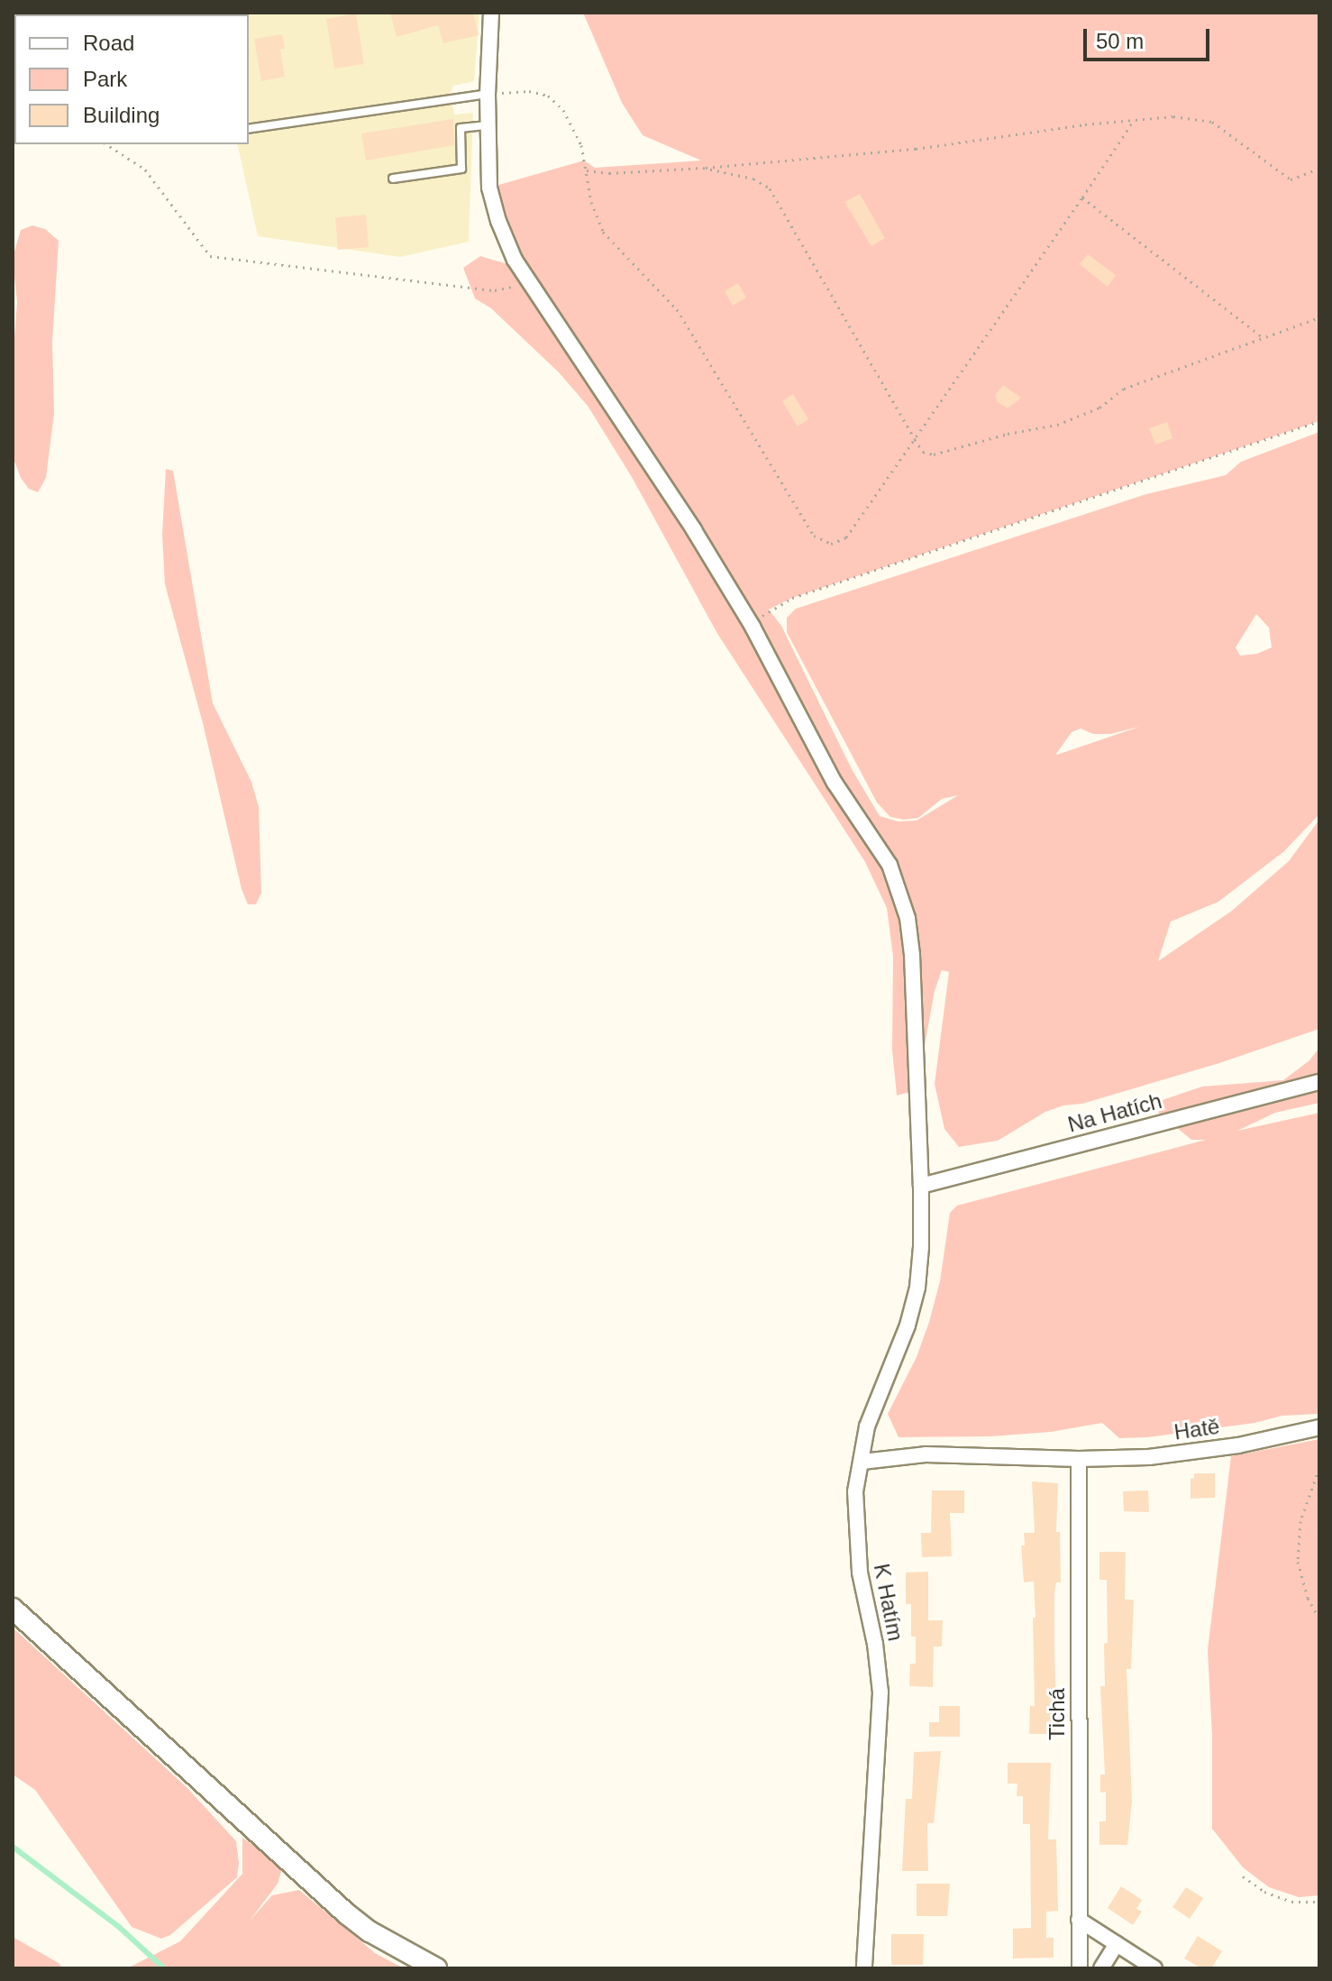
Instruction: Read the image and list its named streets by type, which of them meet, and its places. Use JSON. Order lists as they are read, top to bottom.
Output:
{
  "streets": {
    "street": [
      "Na Hatích",
      "Hatě",
      "K Hatím",
      "Tichá"
    ]
  },
  "crossings": [
    ["Na Hatích", "K Hatím"],
    ["Hatě", "Tichá"]
  ],
  "legend": ["Road", "Park", "Building"],
  "scale_bar": "50 m"
}
